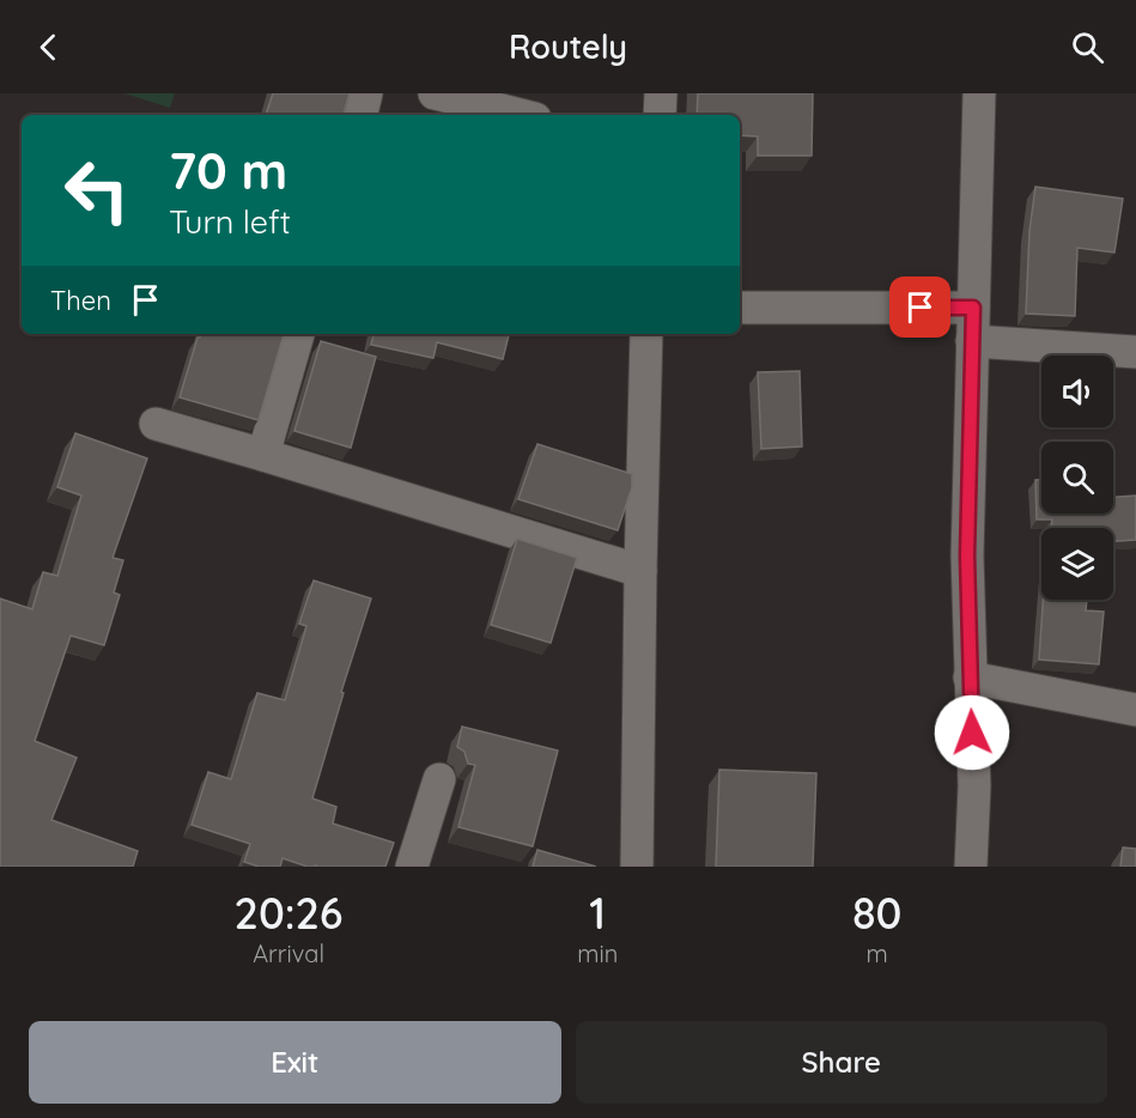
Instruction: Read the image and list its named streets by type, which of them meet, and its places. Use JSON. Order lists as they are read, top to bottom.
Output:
{
  "page": {
    "header": "Routely",
    "turn": ["70 m", "Turn left"],
    "then": "Then",
    "eta": [
      "20:26",
      "Arrival",
      "1",
      "min",
      "80",
      "m"
    ],
    "buttons": ["Exit", "Share"]
  }
}
